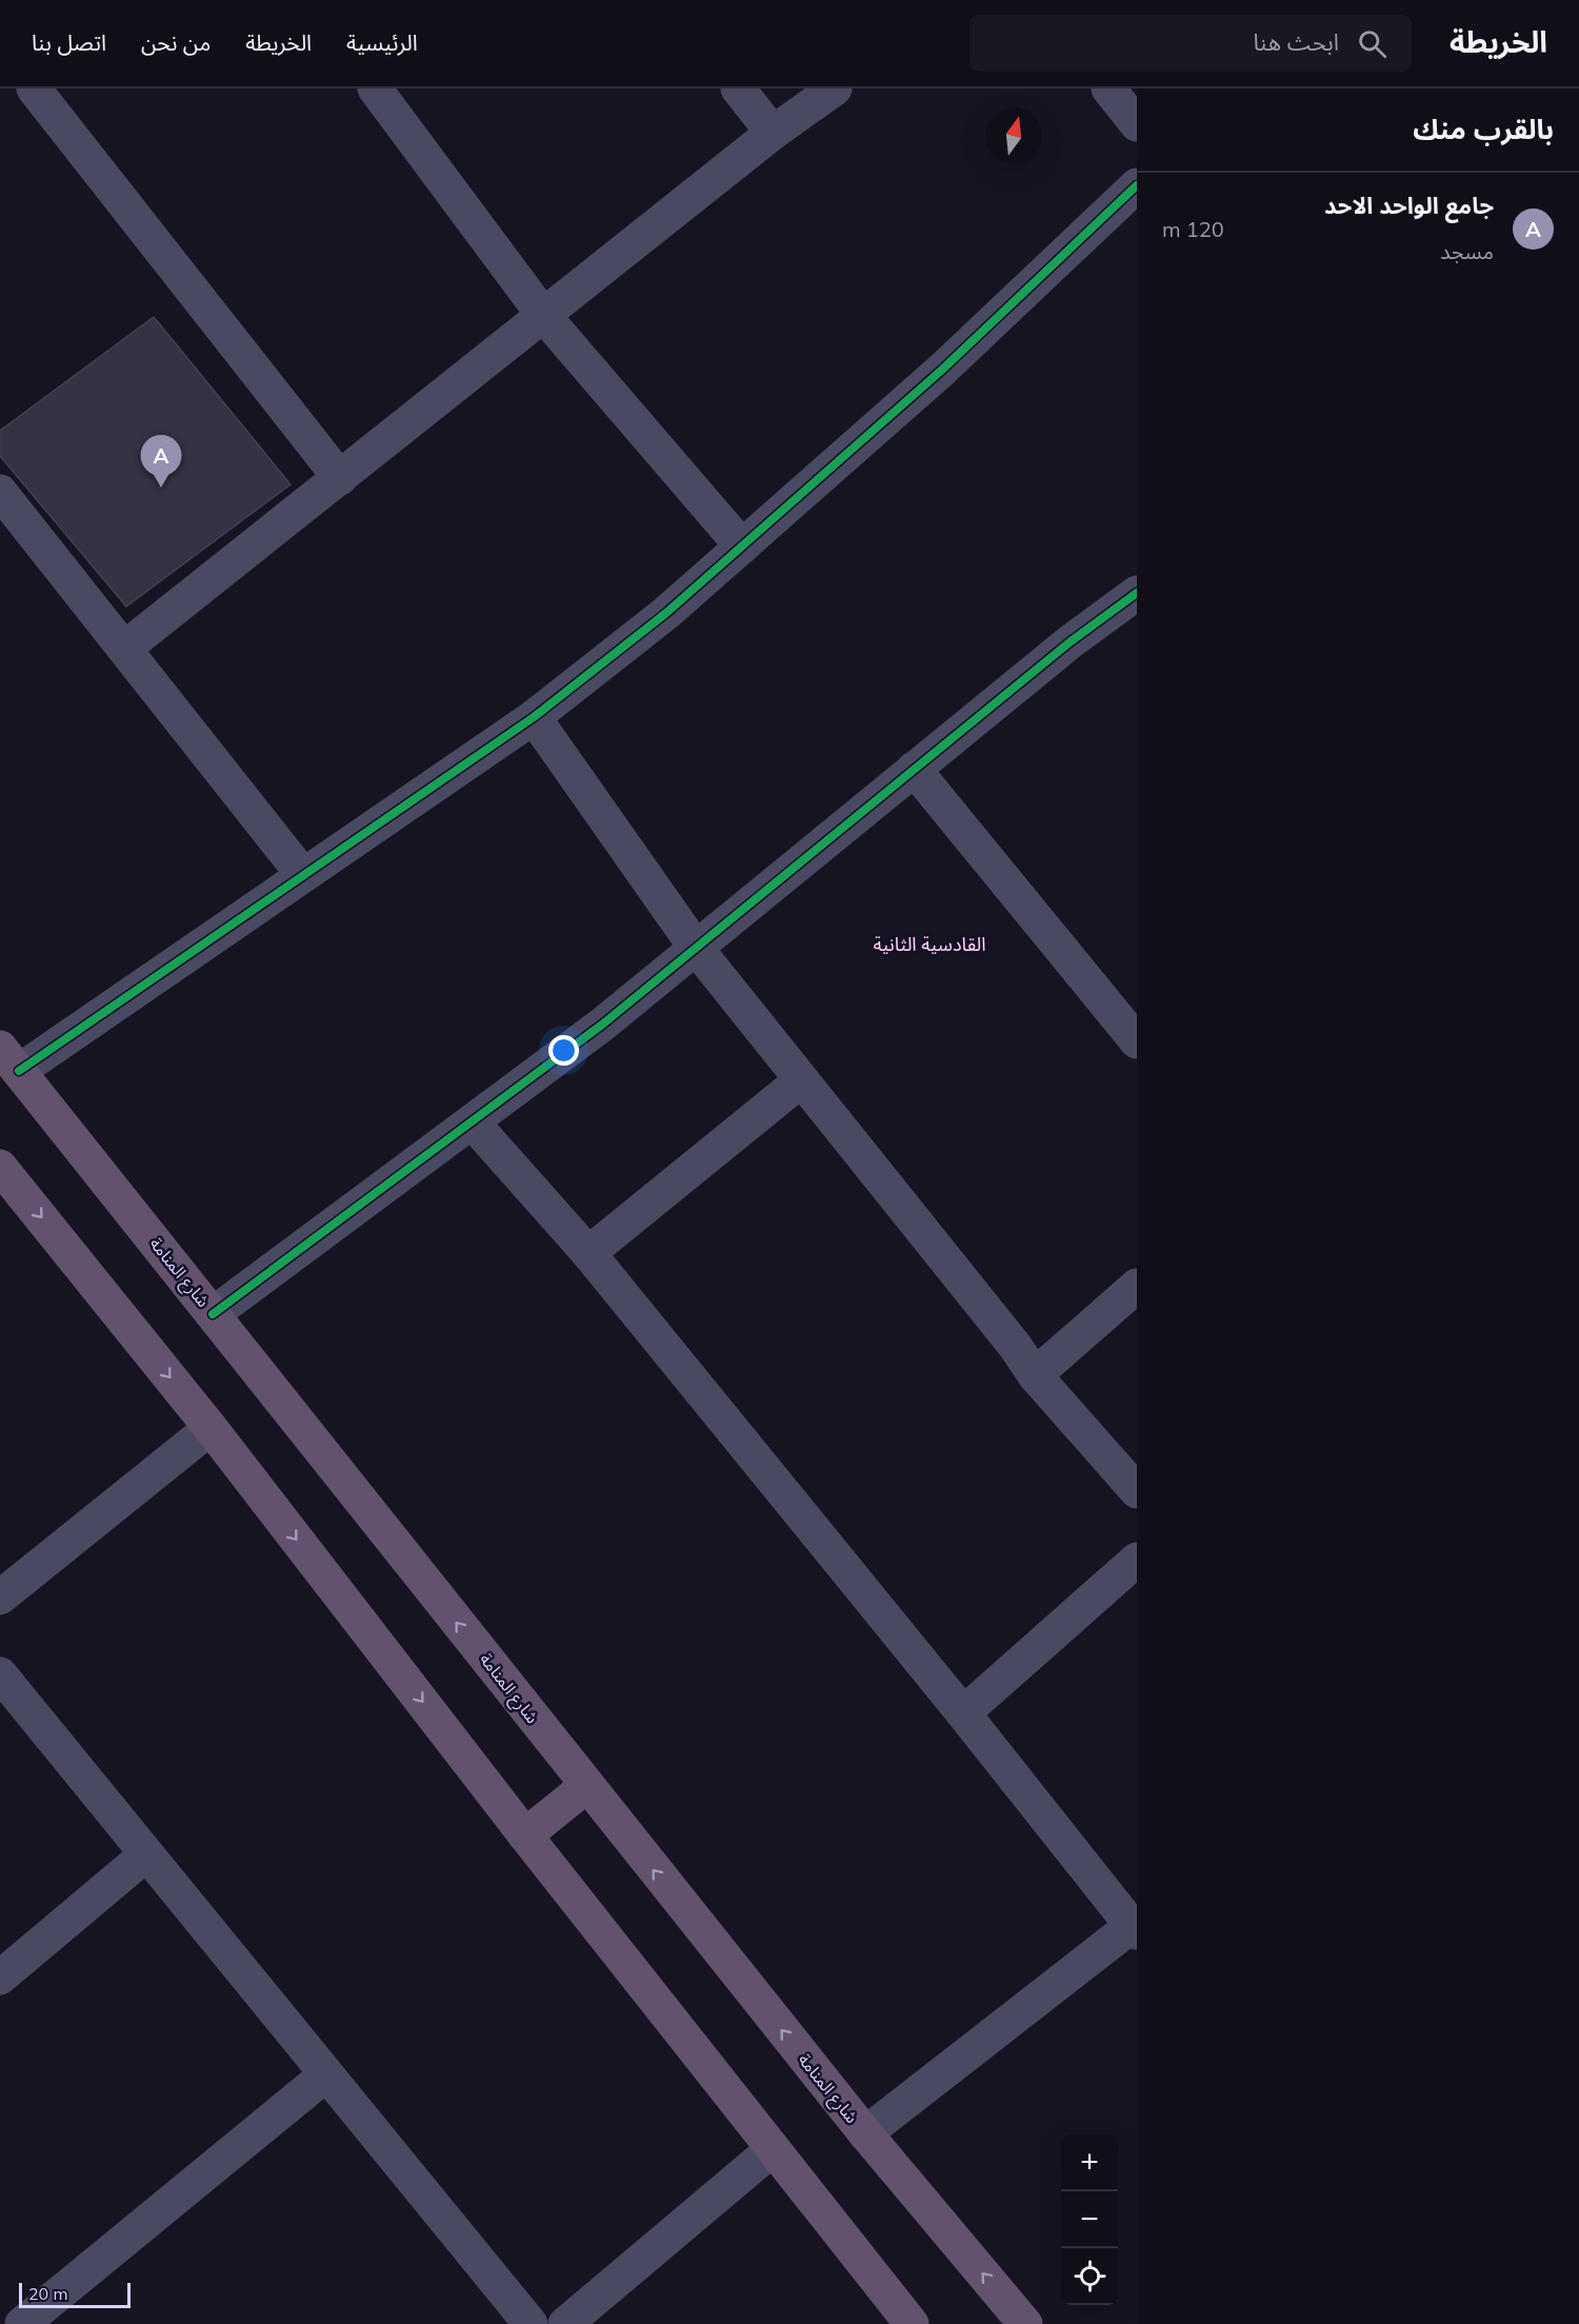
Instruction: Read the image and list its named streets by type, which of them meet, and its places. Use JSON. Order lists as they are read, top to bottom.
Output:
{
  "streets": {
    "highway": ["شارع المنامة"]
  },
  "districts": ["القادسية الثانية"],
  "scale_bar": "20 m",
  "north": "top",
  "page": {
    "header": "الخريطة",
    "search": "ابحث هنا",
    "nav": [
      "الرئيسية",
      "الخريطة",
      "من نحن",
      "اتصل بنا"
    ],
    "heading": "بالقرب منك",
    "list": [
      {
        "mark": "A",
        "name": "جامع الواحد الاحد",
        "note": "مسجد",
        "value": "120 m"
      }
    ],
    "pins": "A",
    "map_buttons": ["+", "−"],
    "scale": "20 m"
  }
}
